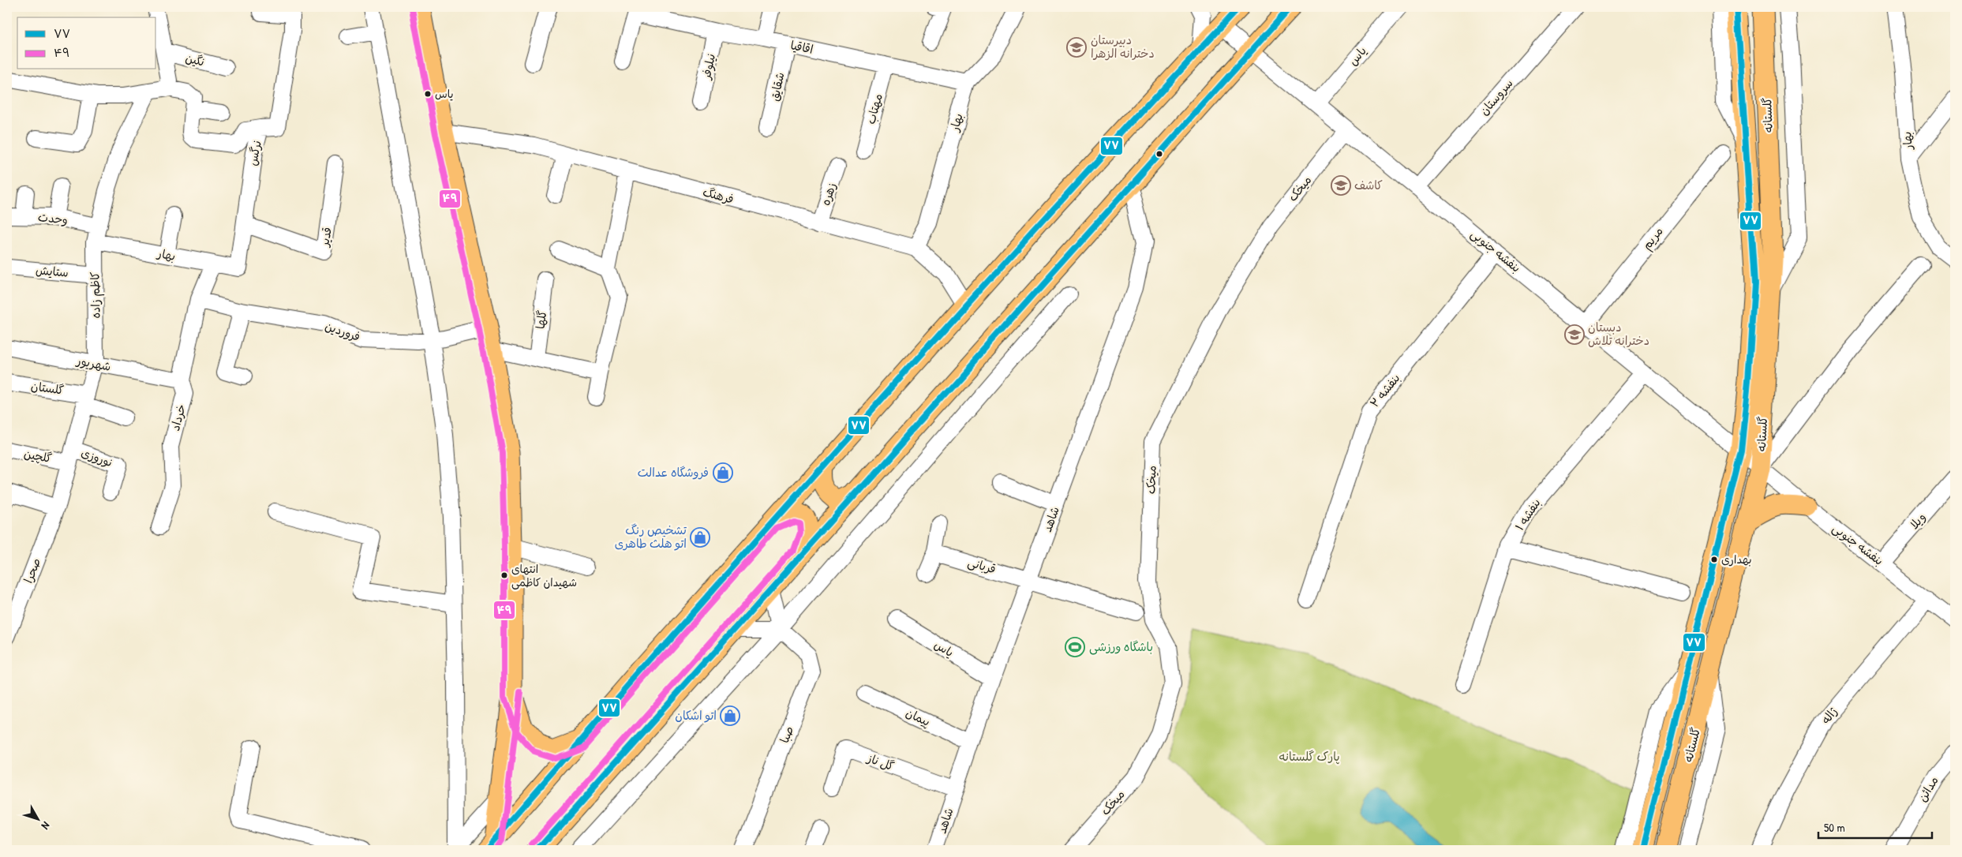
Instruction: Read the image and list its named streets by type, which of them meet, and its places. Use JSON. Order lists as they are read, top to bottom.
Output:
{
  "streets": {
    "main road": ["گلستانه"],
    "street": [
      "اقاقیا",
      "یاس",
      "نگین",
      "نیلوفر",
      "شقایق",
      "سروستان",
      "مهتاب",
      "بهار",
      "نرگس",
      "میخک",
      "زهره",
      "فرهنگ",
      "وحدت",
      "قدیر",
      "مریم",
      "بنفشه جنوبی",
      "ستایش",
      "کاظم زاده",
      "گلها",
      "فروردین",
      "شهریور",
      "گلستان",
      "بنفشه ۲",
      "خرداد",
      "گلچین",
      "نوروزی",
      "بنفشه ۱",
      "شاهد",
      "ویلا",
      "قربانی",
      "صحرا",
      "ژاله",
      "پیمان",
      "صبا",
      "گل ناز",
      "مدائن"
    ]
  },
  "crossings": [
    ["اقاقیا", "نیلوفر"],
    ["اقاقیا", "شقایق"],
    ["اقاقیا", "مهتاب"],
    ["اقاقیا", "بهار"],
    ["یاس", "بنفشه جنوبی"],
    ["یاس", "شاهد"],
    ["سروستان", "بنفشه جنوبی"],
    ["گلستانه", "بنفشه جنوبی"],
    ["بهار", "نرگس"],
    ["بهار", "فرهنگ"],
    ["بهار", "وحدت"],
    ["بهار", "کاظم زاده"],
    ["بهار", "خرداد"],
    ["نرگس", "قدیر"],
    ["میخک", "بنفشه جنوبی"],
    ["زهره", "فرهنگ"],
    ["وحدت", "کاظم زاده"],
    ["مریم", "بنفشه جنوبی"],
    ["بنفشه جنوبی", "بنفشه ۲"],
    ["بنفشه جنوبی", "بنفشه ۱"],
    ["بنفشه جنوبی", "ویلا"],
    ["بنفشه جنوبی", "ژاله"],
    ["ستایش", "کاظم زاده"],
    ["کاظم زاده", "شهریور"],
    ["کاظم زاده", "گلستان"],
    ["کاظم زاده", "گلچین"],
    ["کاظم زاده", "نوروزی"],
    ["کاظم زاده", "صحرا"],
    ["فروردین", "خرداد"],
    ["شهریور", "خرداد"],
    ["گلچین", "نوروزی"],
    ["شاهد", "قربانی"],
    ["شاهد", "پیمان"],
    ["شاهد", "گل ناز"]
  ],
  "parks": ["پارک گلستانه"],
  "places": {
    "school or university": ["دبيرستان دخترانه الزهرا", "کاشف", "دبستان دخترانه تلاش"],
    "other": ["یاس", "بهداری", "انتهای شهیدان کاظمی"],
    "shop": ["فروشگاه عدالت", "تشخیص رنگ اتو هلث طاهری", "اتو اشکان"],
    "sports": ["باشگاه ورزشی"]
  },
  "lines": ["transit line ۷۷", "transit line ۴۹"],
  "legend": ["۷۷", "۴۹"],
  "scale_bar": "50 m",
  "north": "bottom right"
}
